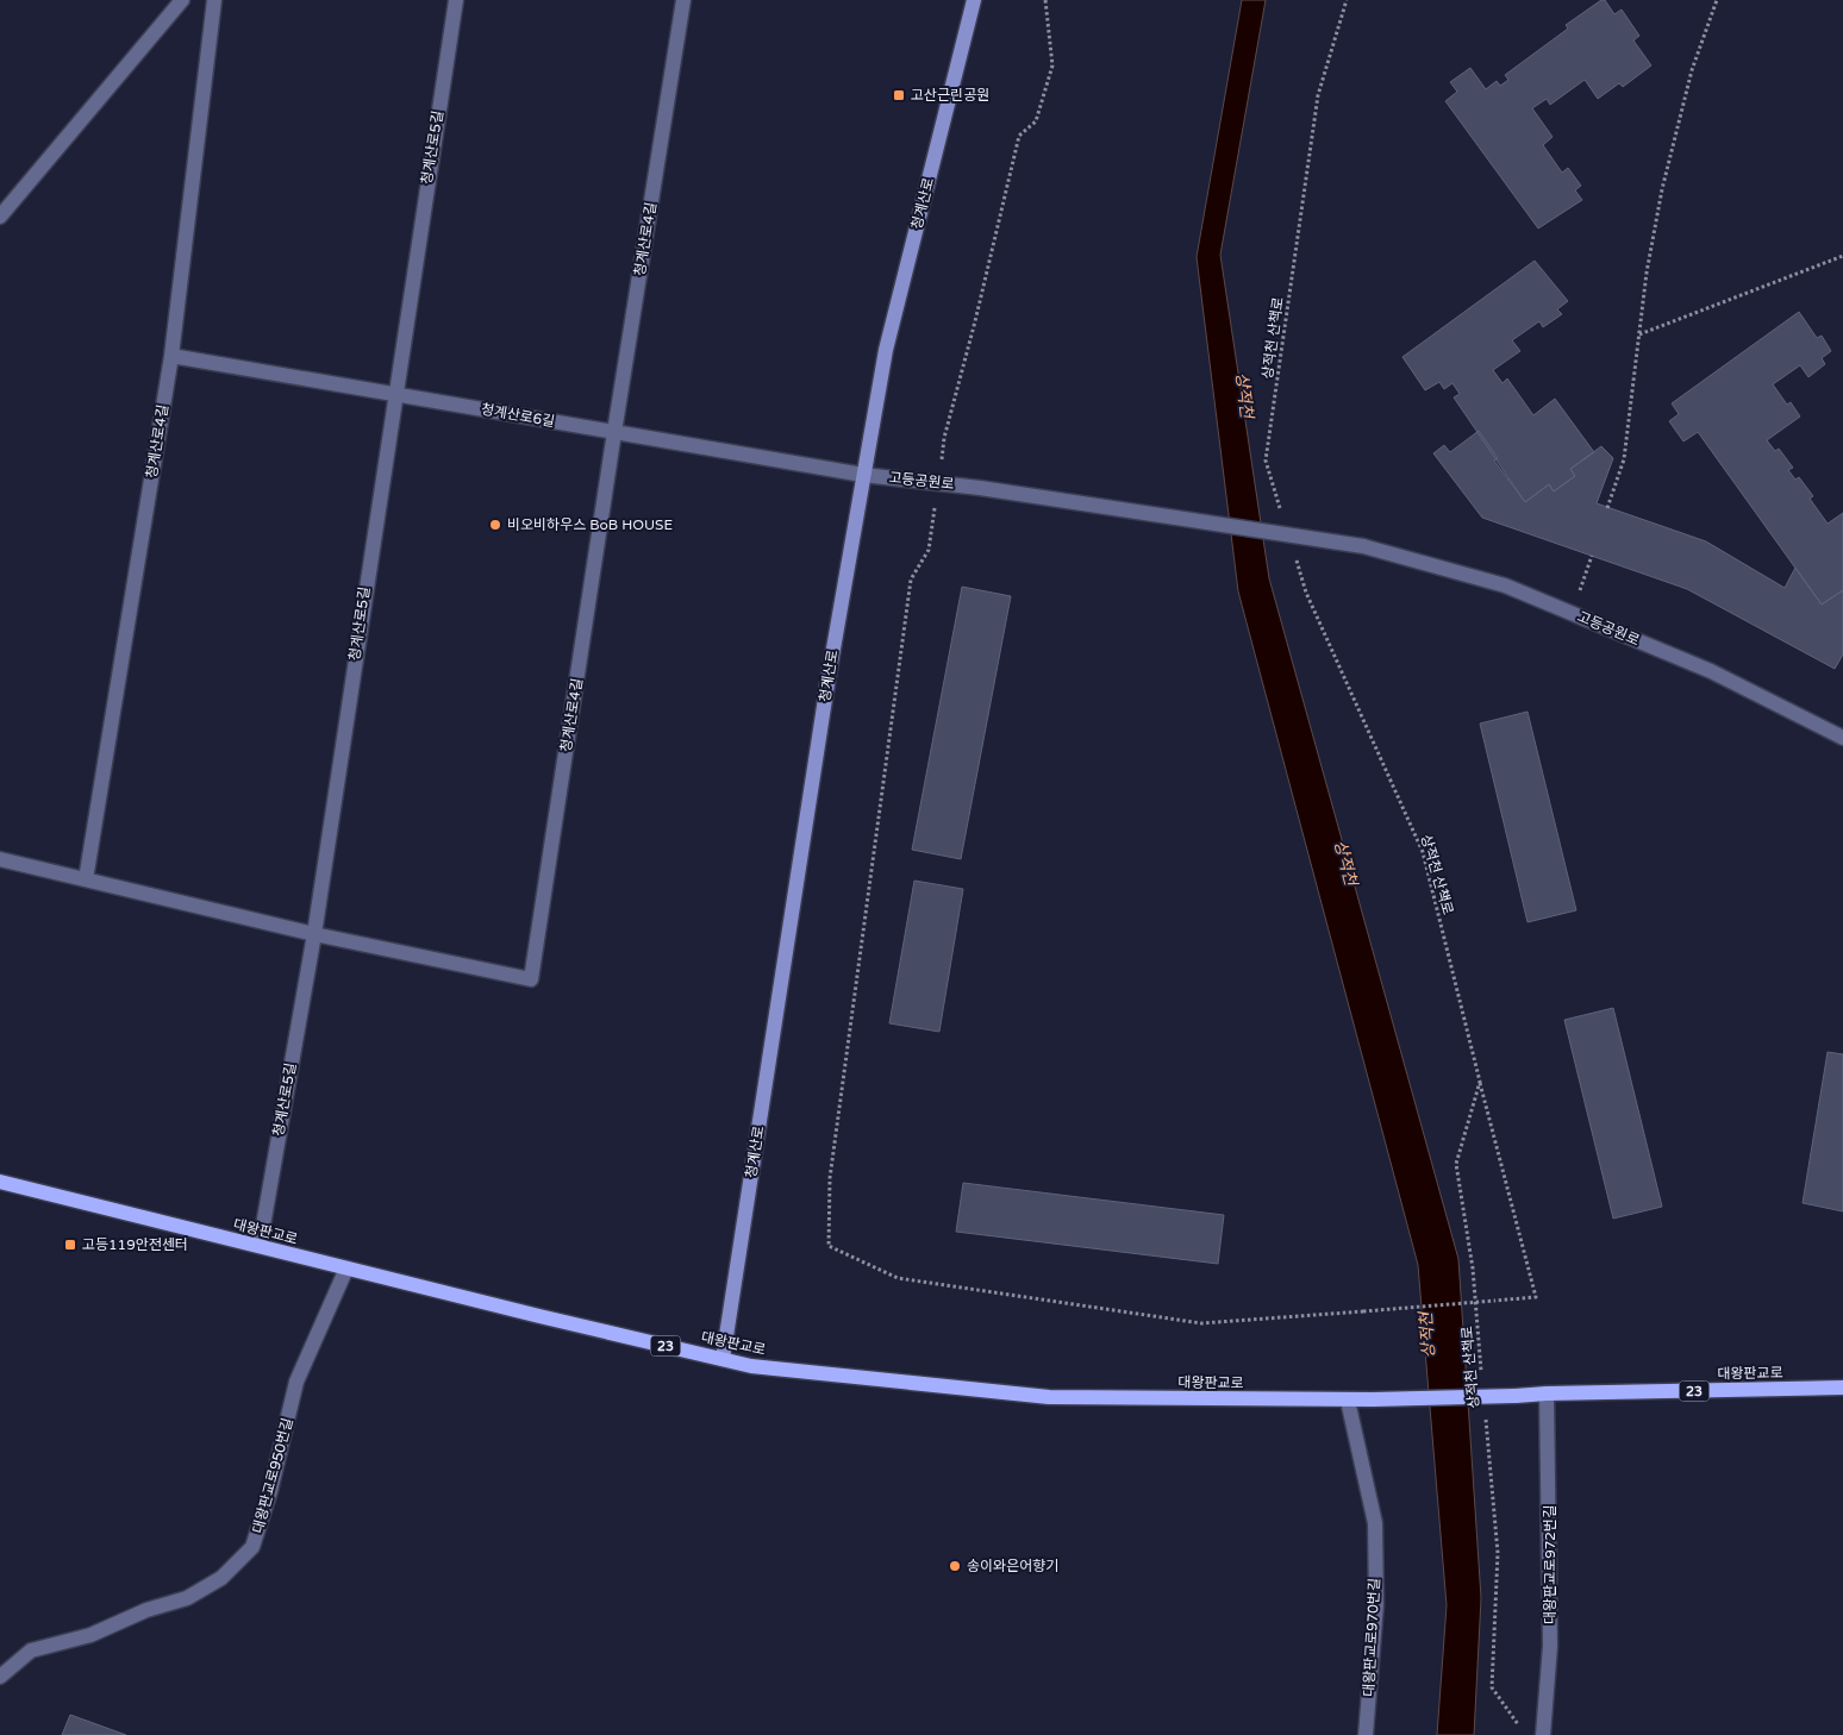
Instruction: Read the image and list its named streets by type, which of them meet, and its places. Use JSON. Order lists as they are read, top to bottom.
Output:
{
  "streets": {
    "main road": ["청계산로", "대왕판교로", "23"],
    "street": [
      "청계산로5길",
      "청계산로4길",
      "청계산로6길",
      "고등공원로",
      "대왕판교로950번길",
      "대왕판교로972번길",
      "대왕판교로970번길"
    ],
    "path": ["상적천 산책로"]
  },
  "crossings": [
    ["청계산로5길", "청계산로4길"],
    ["청계산로5길", "청계산로6길"],
    ["청계산로5길", "대왕판교로"],
    ["청계산로", "청계산로6길"],
    ["청계산로", "고등공원로"],
    ["청계산로", "대왕판교로"],
    ["청계산로4길", "청계산로6길"],
    ["청계산로6길", "고등공원로"],
    ["대왕판교로", "대왕판교로950번길"],
    ["대왕판교로", "대왕판교로972번길"],
    ["대왕판교로", "대왕판교로970번길"]
  ],
  "water": ["상적천"],
  "places": {
    "transit": ["고산근린공원", "고등119안전센터"],
    "other": ["비오비하우스 BoB HOUSE", "송이와은어향기"]
  }
}
